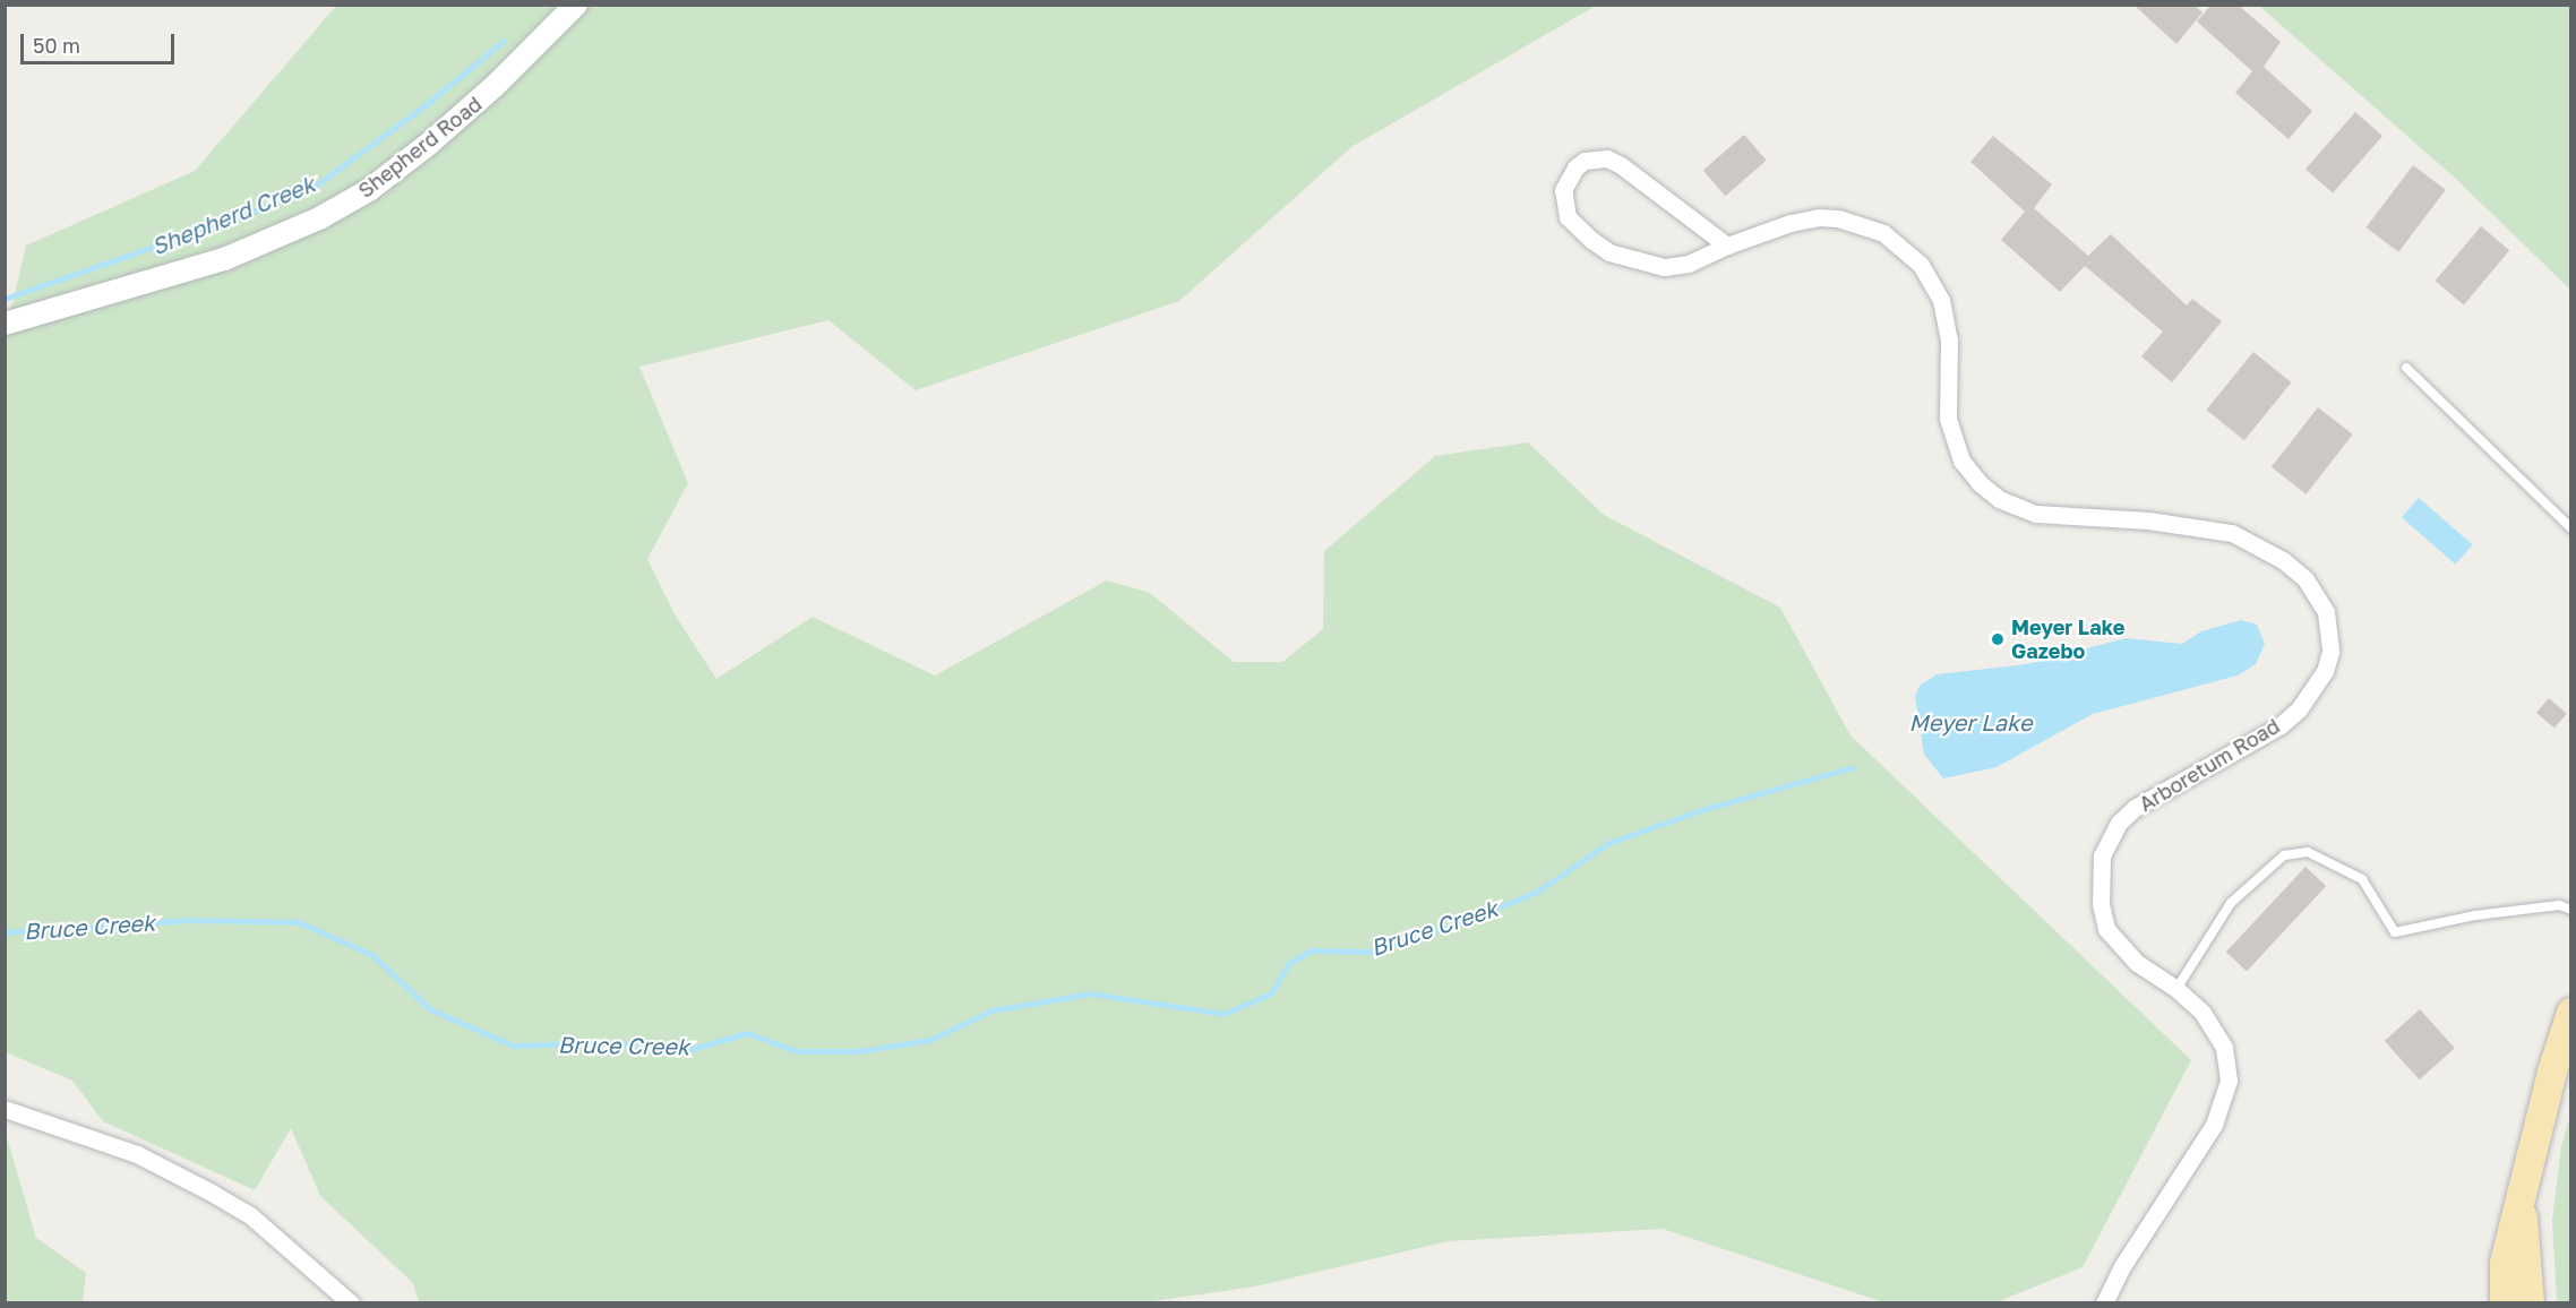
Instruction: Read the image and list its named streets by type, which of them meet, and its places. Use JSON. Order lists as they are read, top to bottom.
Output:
{
  "streets": {
    "street": ["Shepherd Road", "Arboretum Road"]
  },
  "water": ["Shepherd Creek", "Meyer Lake", "Bruce Creek"],
  "places": ["Meyer Lake Gazebo"],
  "scale_bar": "50 m"
}
